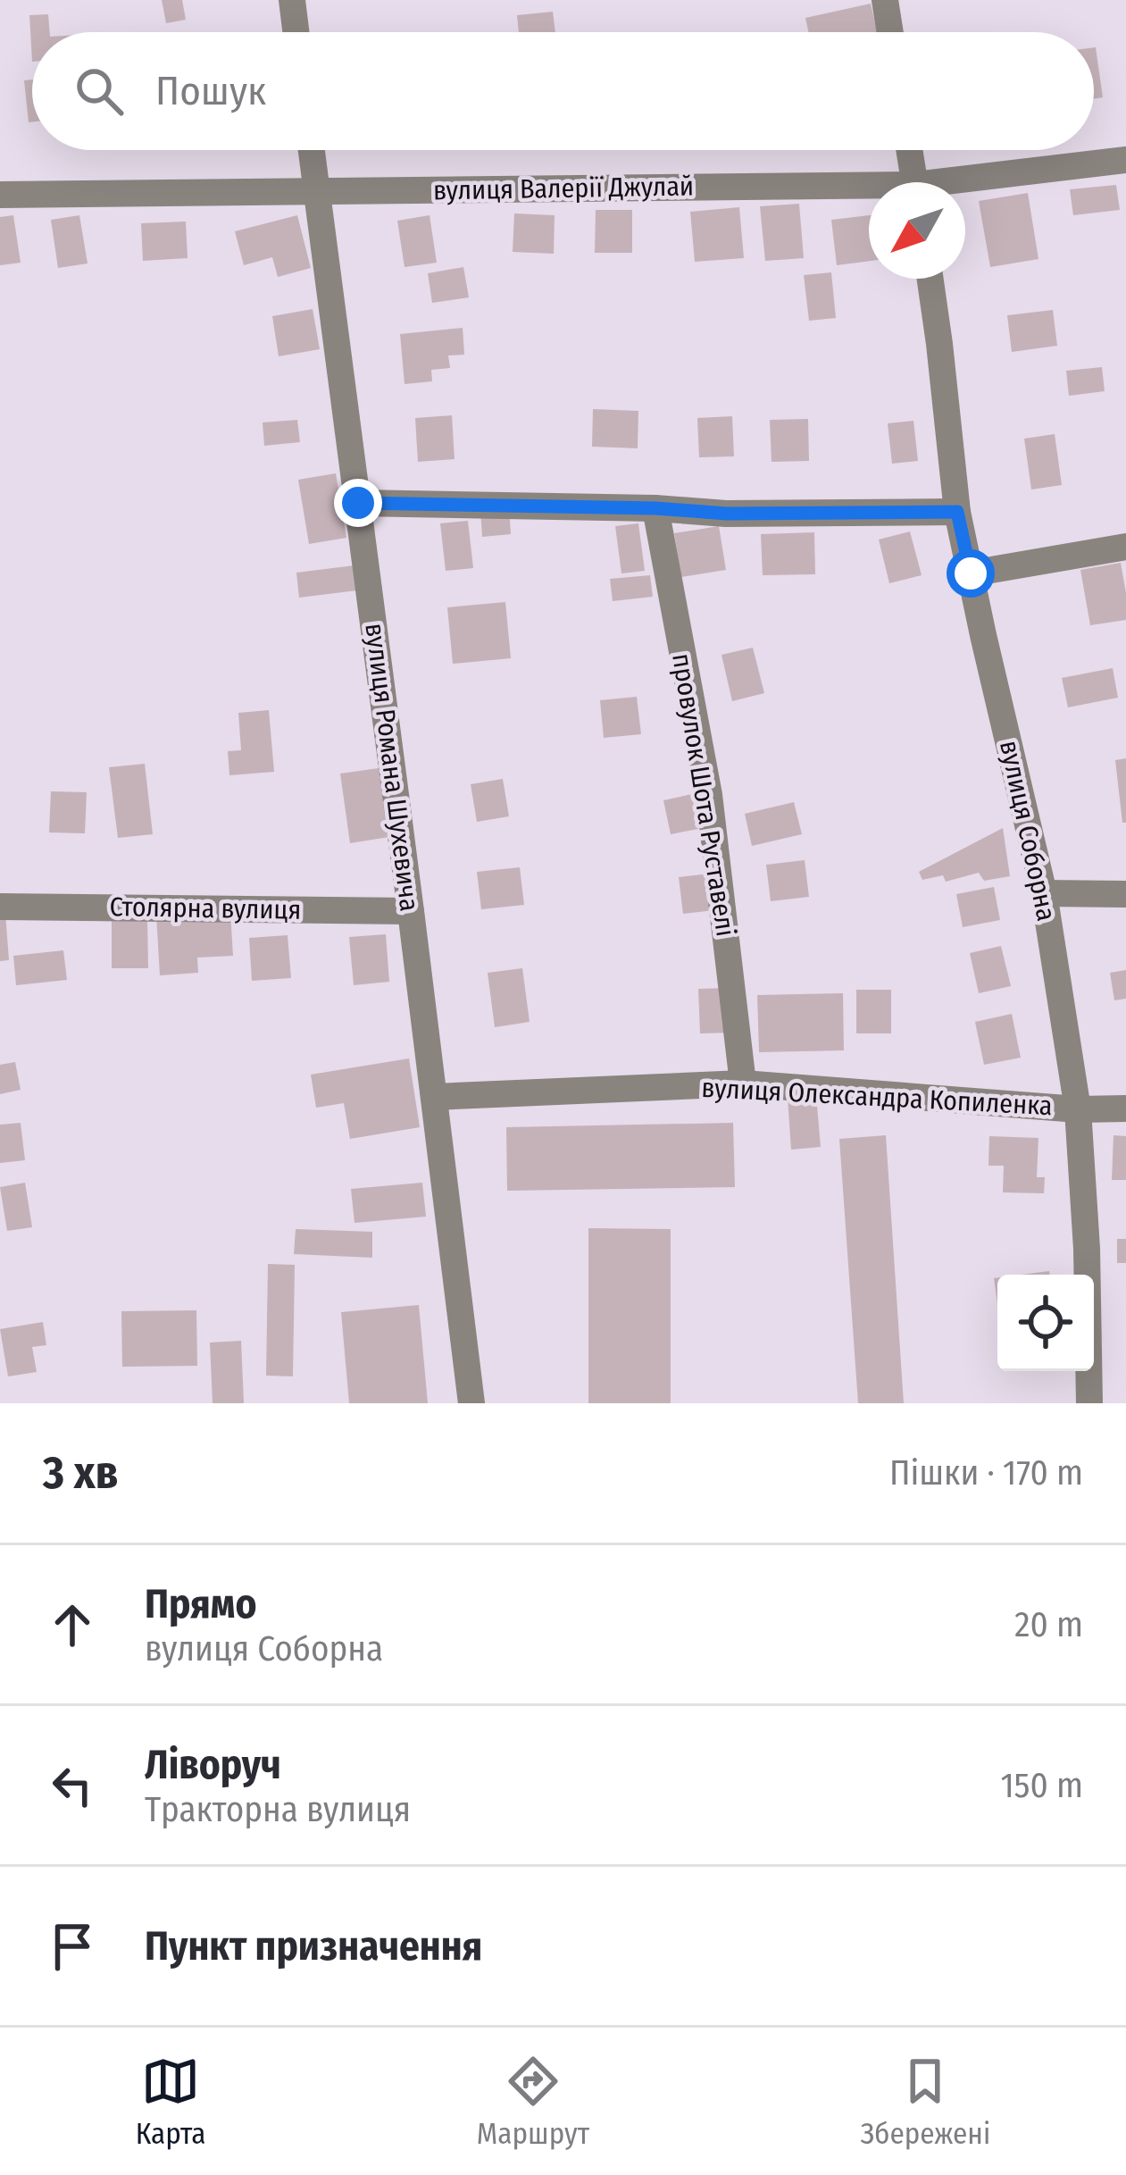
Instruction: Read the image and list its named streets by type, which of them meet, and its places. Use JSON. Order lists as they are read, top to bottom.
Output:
{
  "streets": {
    "street": [
      "вулиця Валерії Джулай",
      "вулиця Романа Шухевича",
      "провулок Шота Руставелі",
      "вулиця Соборна",
      "Столярна вулиця",
      "вулиця Олександра Копиленка"
    ]
  },
  "crossings": [
    ["вулиця Валерії Джулай", "вулиця Романа Шухевича"],
    ["вулиця Романа Шухевича", "Столярна вулиця"],
    ["вулиця Романа Шухевича", "вулиця Олександра Копиленка"],
    ["провулок Шота Руставелі", "вулиця Олександра Копиленка"],
    ["вулиця Соборна", "вулиця Олександра Копиленка"]
  ],
  "north": "bottom left",
  "page": {
    "search": "Пошук",
    "heading": ["3 хв", "Пішки · 170 m"],
    "list": [
      ["Прямо", "вулиця Соборна", "20 m"],
      ["Ліворуч", "Тракторна вулиця", "150 m"],
      "Пункт призначення"
    ],
    "nav": ["Карта", "Маршрут", "Збережені"]
  }
}
